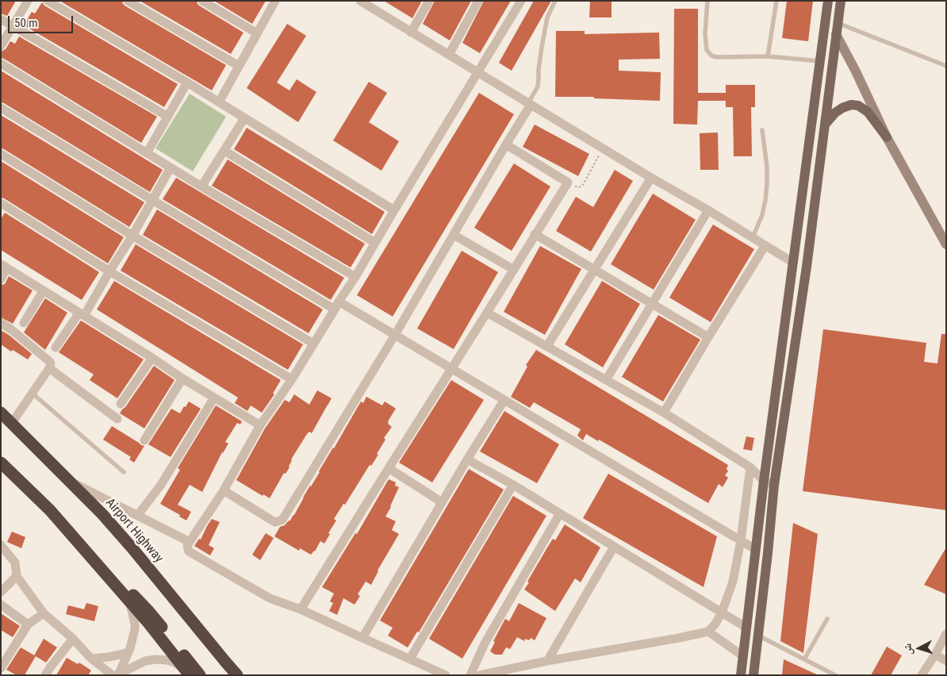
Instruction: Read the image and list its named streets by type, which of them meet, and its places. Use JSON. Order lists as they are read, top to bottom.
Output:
{
  "streets": {
    "highway": ["Airport Highway"]
  },
  "scale_bar": "50 m",
  "north": "left"
}
